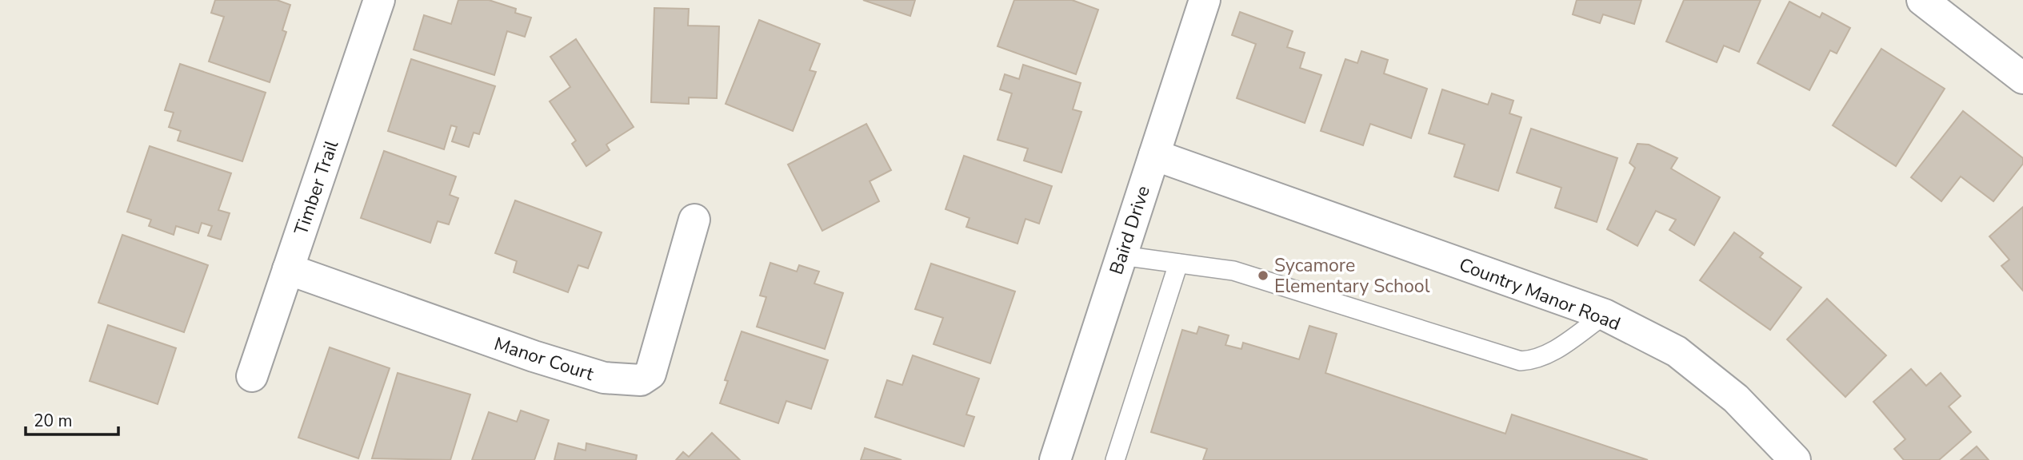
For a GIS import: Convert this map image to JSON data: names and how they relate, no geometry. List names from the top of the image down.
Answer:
{
  "streets": {
    "street": [
      "Timber Trail",
      "Baird Drive",
      "Country Manor Road",
      "Manor Court"
    ]
  },
  "crossings": [
    ["Timber Trail", "Manor Court"],
    ["Baird Drive", "Country Manor Road"]
  ],
  "places": ["Sycamore Elementary School"],
  "scale_bar": "20 m"
}
